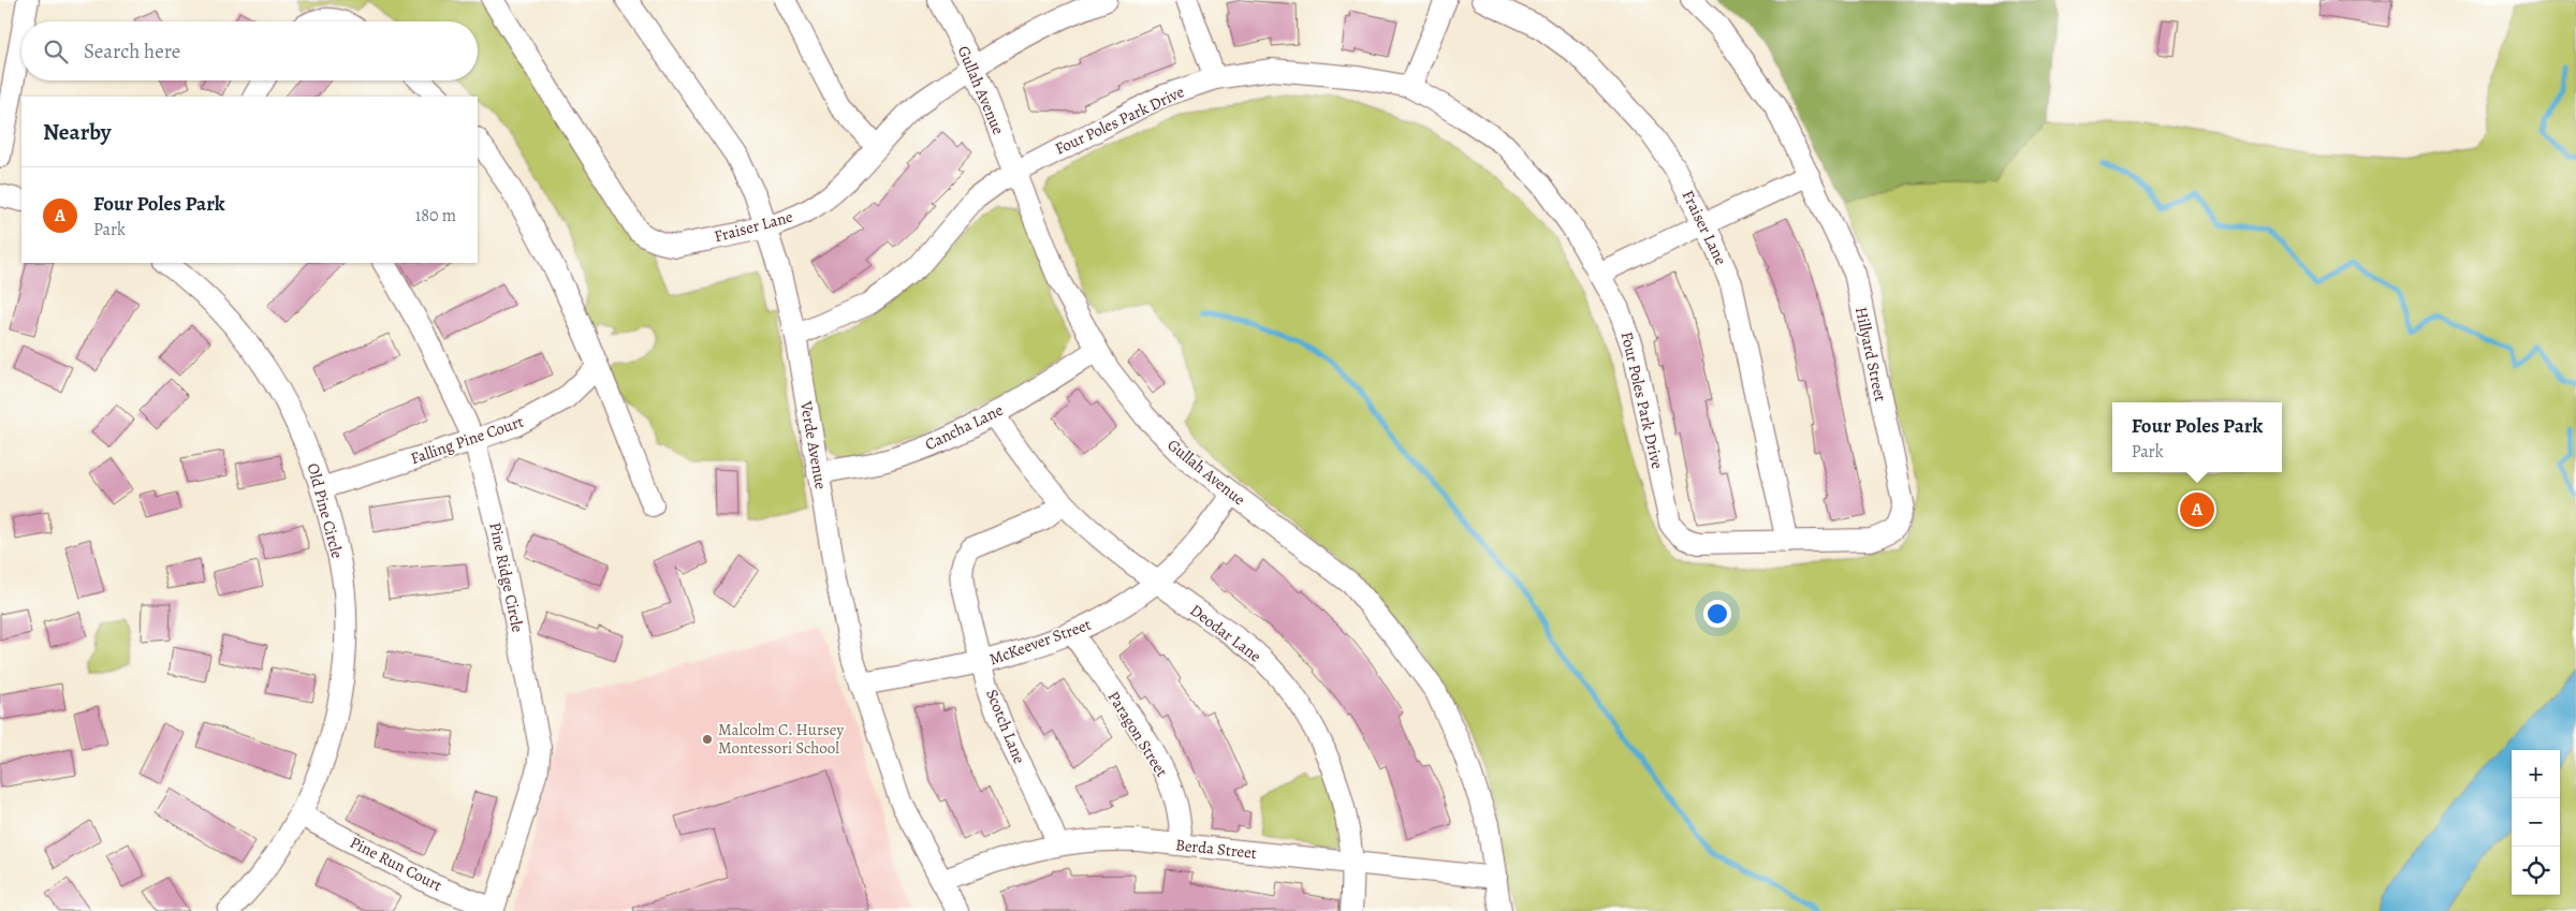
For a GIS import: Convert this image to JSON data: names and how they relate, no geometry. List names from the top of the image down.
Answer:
{
  "streets": {
    "street": [
      "Gullah Avenue",
      "Four Poles Park Drive",
      "Fraiser Lane",
      "Hillyard Street",
      "Cancha Lane",
      "Falling Pine Court",
      "Verde Avenue",
      "Old Pine Circle",
      "Pine Ridge Circle",
      "Deodar Lane",
      "McKeever Street",
      "Scotch Lane",
      "Paragon Street",
      "Berda Street",
      "Pine Run Court"
    ]
  },
  "crossings": [
    ["Gullah Avenue", "Four Poles Park Drive"],
    ["Gullah Avenue", "Fraiser Lane"],
    ["Gullah Avenue", "Cancha Lane"],
    ["Gullah Avenue", "McKeever Street"],
    ["Gullah Avenue", "Berda Street"],
    ["Four Poles Park Drive", "Hillyard Street"],
    ["Four Poles Park Drive", "Verde Avenue"],
    ["Fraiser Lane", "Hillyard Street"],
    ["Fraiser Lane", "Verde Avenue"],
    ["Cancha Lane", "Verde Avenue"],
    ["Cancha Lane", "Deodar Lane"],
    ["Falling Pine Court", "Old Pine Circle"],
    ["Falling Pine Court", "Pine Ridge Circle"],
    ["Verde Avenue", "McKeever Street"],
    ["Verde Avenue", "Berda Street"],
    ["Old Pine Circle", "Pine Run Court"],
    ["Pine Ridge Circle", "Pine Run Court"],
    ["Deodar Lane", "McKeever Street"],
    ["Deodar Lane", "Scotch Lane"],
    ["Deodar Lane", "Berda Street"],
    ["McKeever Street", "Scotch Lane"],
    ["McKeever Street", "Paragon Street"],
    ["Scotch Lane", "Berda Street"],
    ["Paragon Street", "Berda Street"]
  ],
  "places": ["Malcolm C. Hursey Montessori School"],
  "page": {
    "search": "Search here",
    "heading": "Nearby",
    "list": [
      {
        "mark": "A",
        "name": "Four Poles Park",
        "note": "Park",
        "value": "180 m"
      }
    ],
    "popup": ["Four Poles Park", "Park"],
    "pins": "A",
    "map_buttons": ["+", "−"]
  }
}
